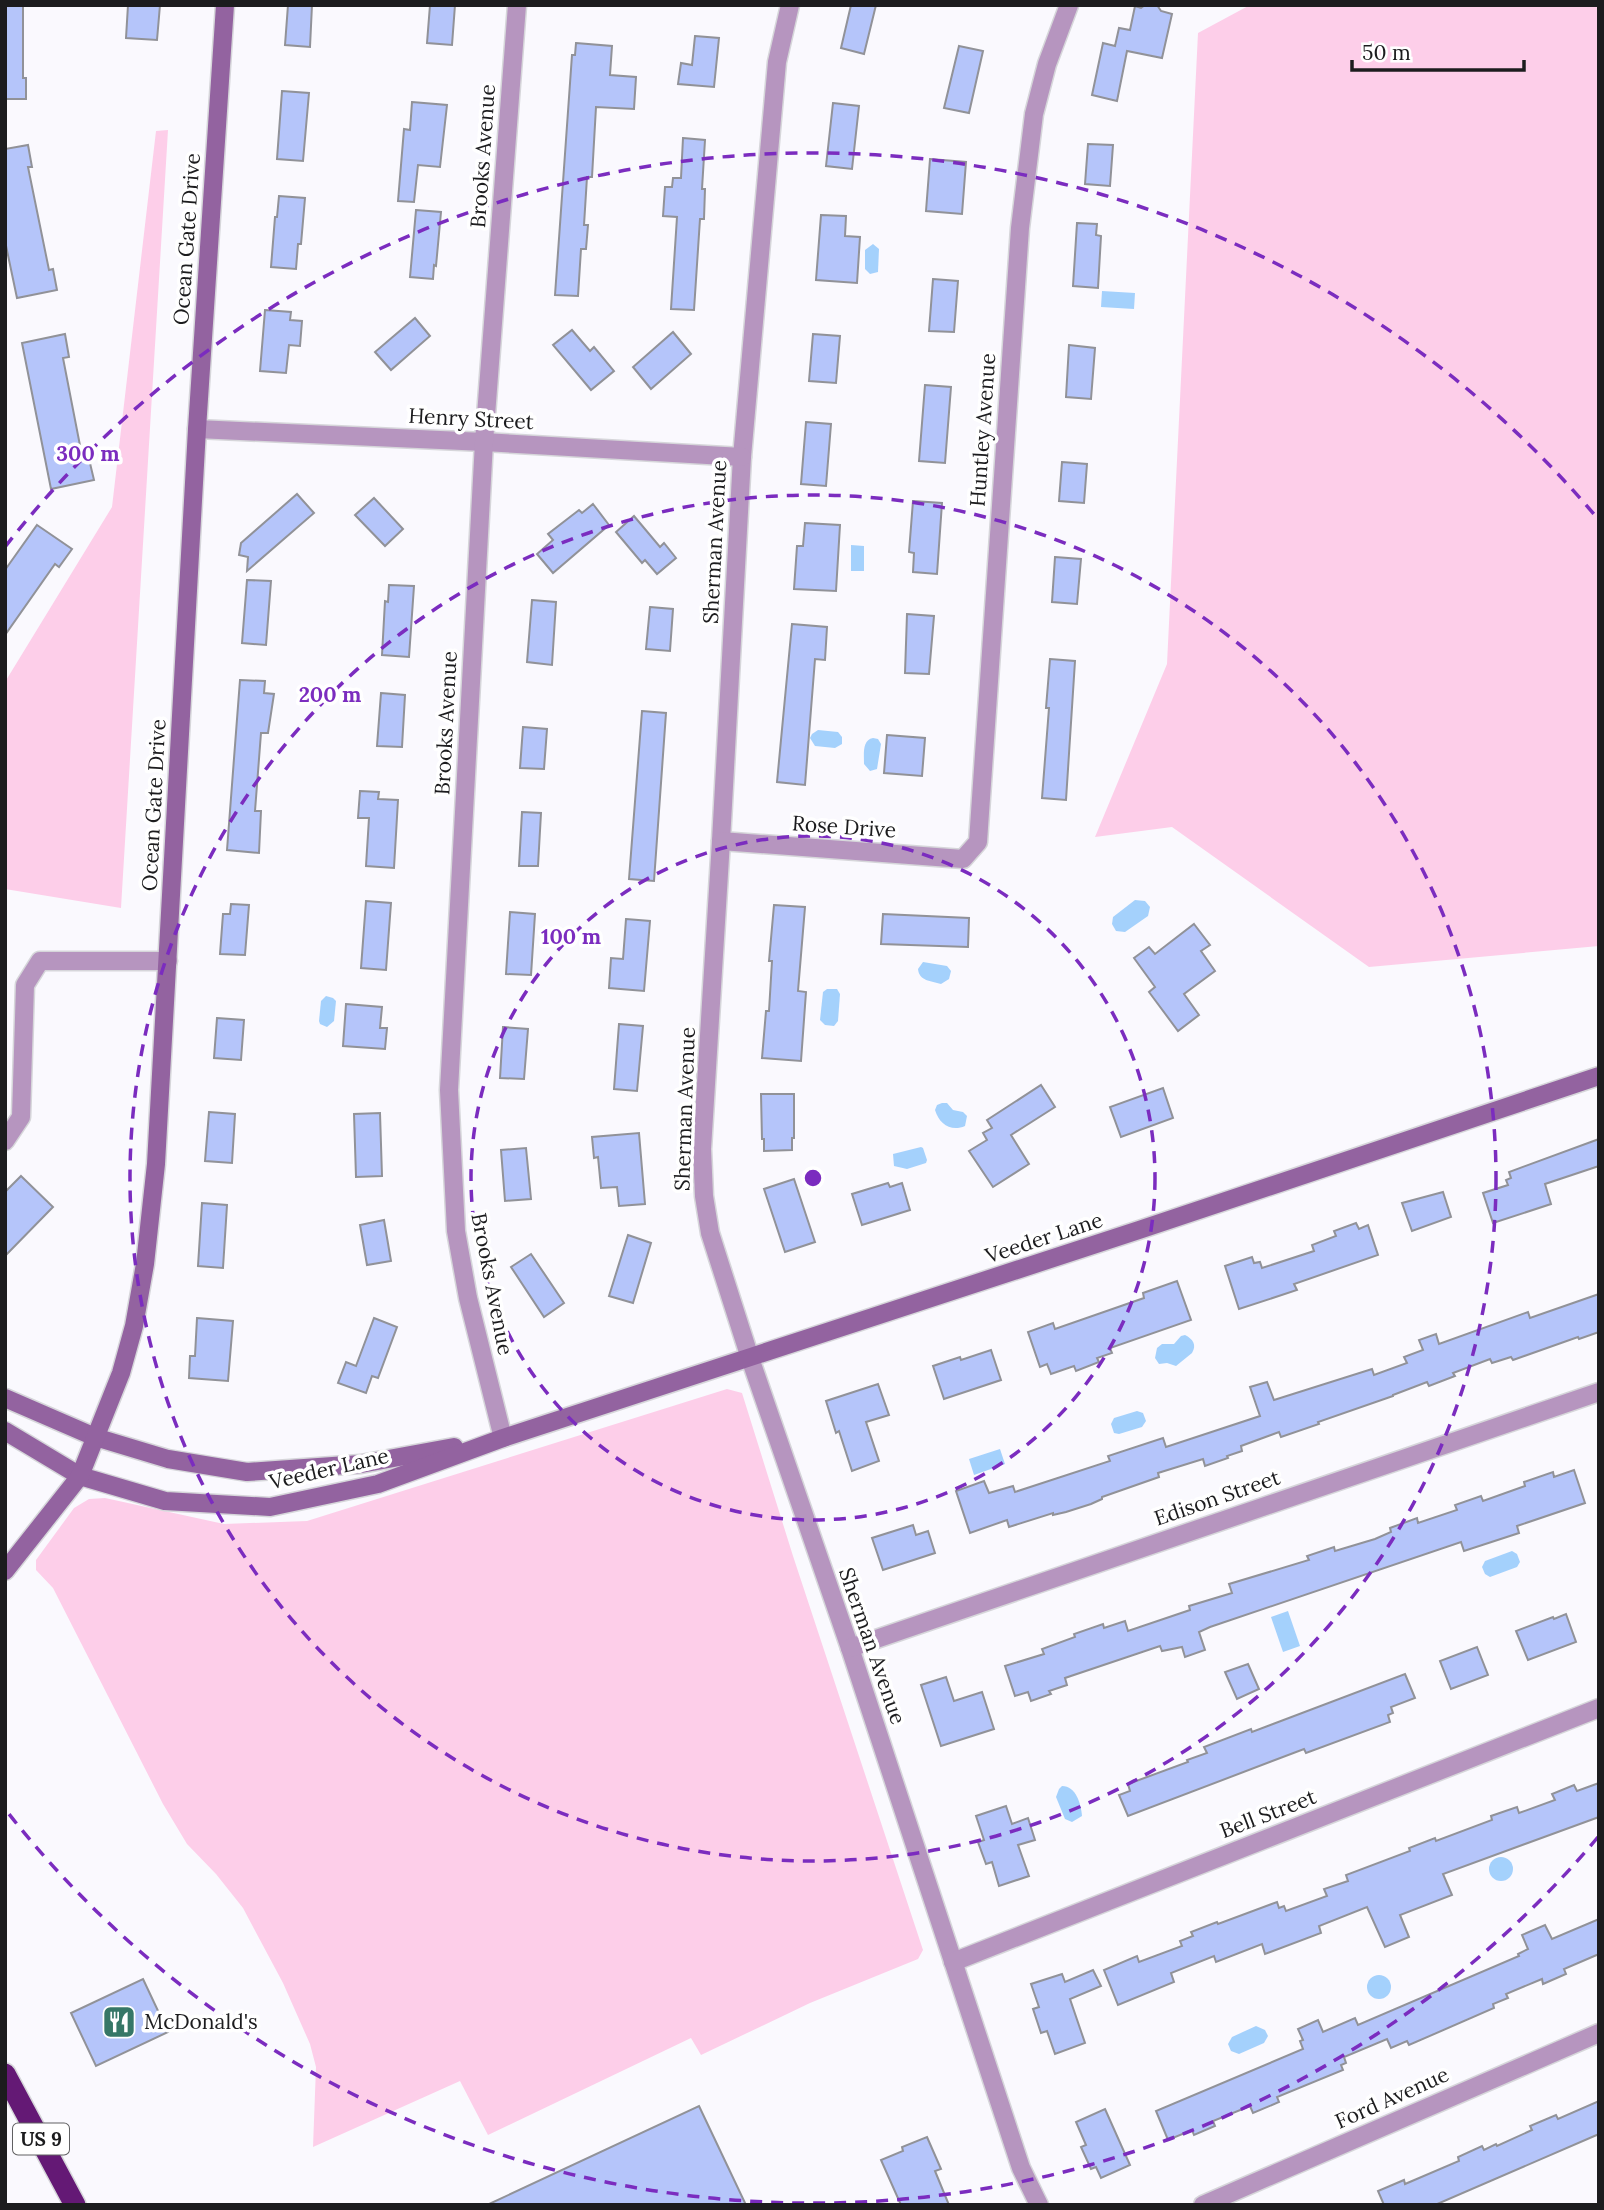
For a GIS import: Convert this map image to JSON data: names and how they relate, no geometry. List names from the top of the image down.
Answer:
{
  "streets": {
    "highway": ["US 9"],
    "street": [
      "Brooks Avenue",
      "Ocean Gate Drive",
      "Henry Street",
      "Huntley Avenue",
      "Sherman Avenue",
      "Rose Drive",
      "Veeder Lane",
      "Edison Street",
      "Bell Street",
      "Ford Avenue"
    ]
  },
  "crossings": [
    ["Brooks Avenue", "Henry Street"],
    ["Brooks Avenue", "Veeder Lane"],
    ["Ocean Gate Drive", "Henry Street"],
    ["Ocean Gate Drive", "Veeder Lane"],
    ["Henry Street", "Sherman Avenue"],
    ["Huntley Avenue", "Rose Drive"],
    ["Sherman Avenue", "Rose Drive"],
    ["Sherman Avenue", "Veeder Lane"],
    ["Sherman Avenue", "Edison Street"],
    ["Sherman Avenue", "Bell Street"]
  ],
  "places": {
    "restaurant": ["McDonald's"]
  },
  "scale_bar": "50 m",
  "rings": ["300 m", "200 m", "100 m"]
}
